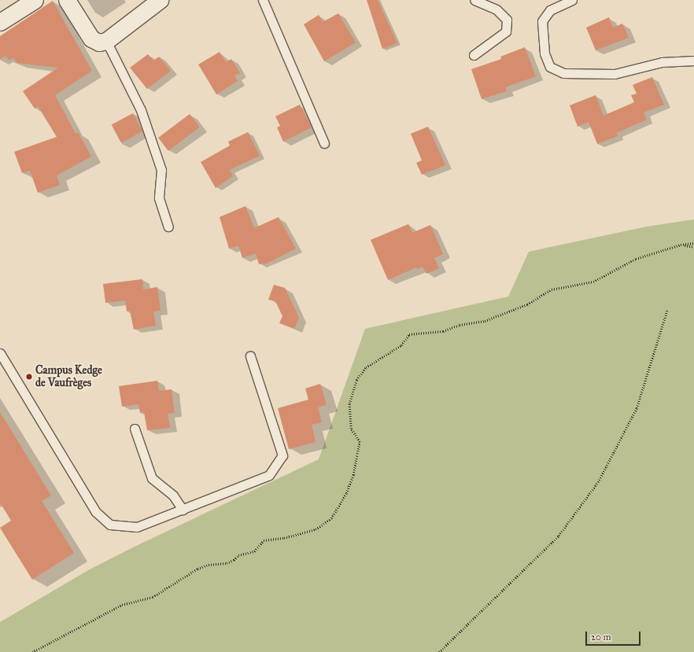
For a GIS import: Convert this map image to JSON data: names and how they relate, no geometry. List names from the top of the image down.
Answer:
{
  "places": ["Campus Kedge de Vaufrèges"],
  "scale_bar": "20 m"
}
